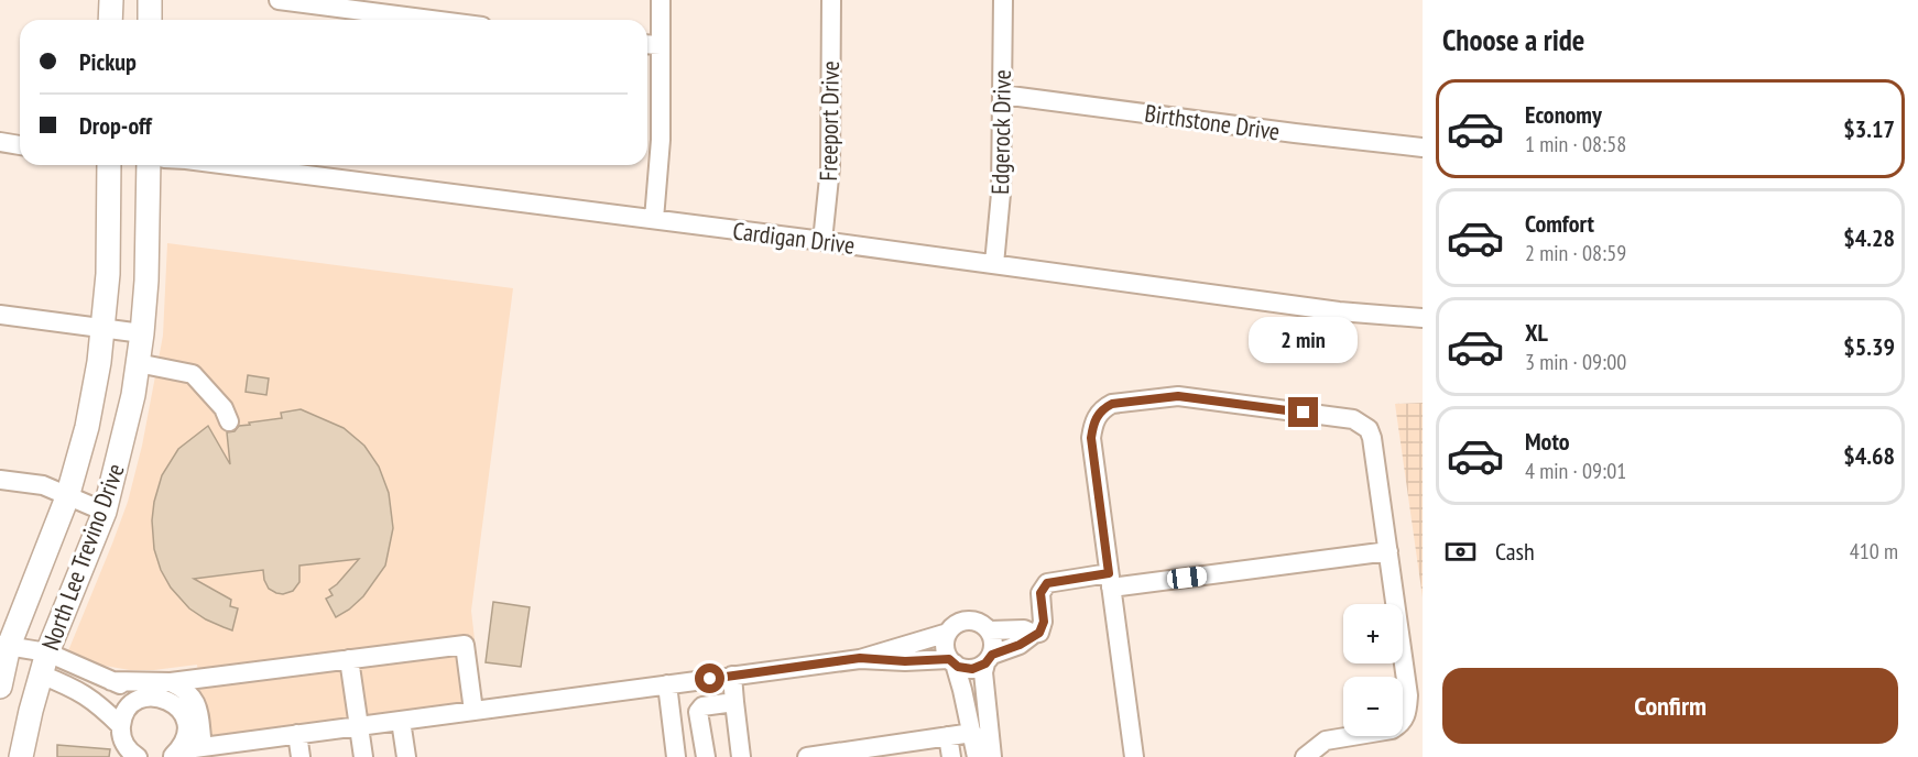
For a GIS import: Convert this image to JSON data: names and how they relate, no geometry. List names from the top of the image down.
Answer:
{
  "streets": {
    "main road": ["North Lee Trevino Drive"],
    "street": [
      "Freeport Drive",
      "Birthstone Drive",
      "Edgerock Drive",
      "Cardigan Drive"
    ]
  },
  "crossings": [
    ["Freeport Drive", "Cardigan Drive"],
    ["Birthstone Drive", "Edgerock Drive"],
    ["Edgerock Drive", "Cardigan Drive"]
  ],
  "page": {
    "heading": "Choose a ride",
    "banner": ["Pickup", "Drop-off"],
    "list": [
      {
        "name": "Economy",
        "note": "1 min · 08:58",
        "value": "$3.17"
      },
      {
        "name": "Comfort",
        "note": "2 min · 08:59",
        "value": "$4.28"
      },
      {
        "name": "XL",
        "note": "3 min · 09:00",
        "value": "$5.39"
      },
      {
        "name": "Moto",
        "note": "4 min · 09:01",
        "value": "$4.68"
      }
    ],
    "bubble": "2 min",
    "pay": ["Cash", "410 m"],
    "map_buttons": ["+", "−"],
    "buttons": "Confirm"
  }
}
